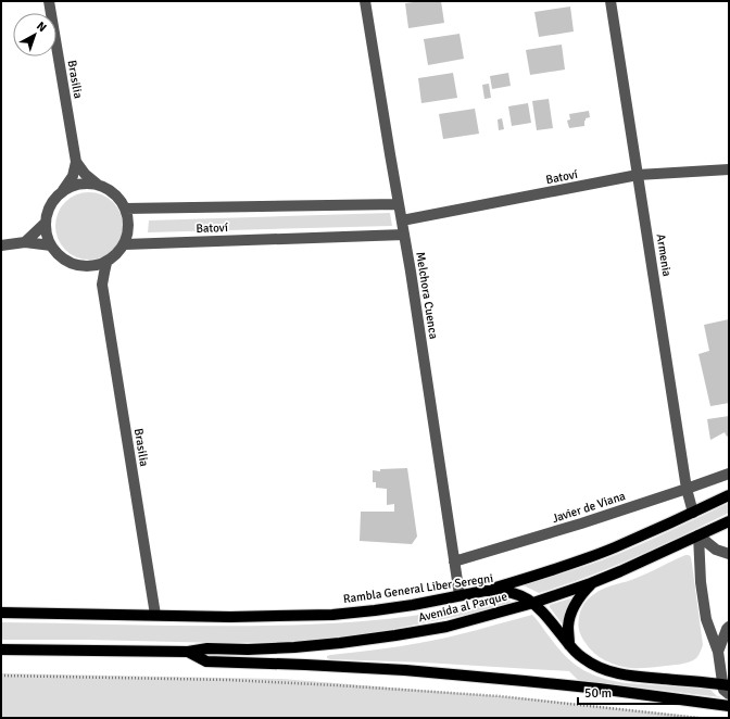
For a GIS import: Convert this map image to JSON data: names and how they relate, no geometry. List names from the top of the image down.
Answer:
{
  "streets": {
    "main road": ["Rambla General Liber Seregni", "Avenida al Parque"],
    "street": [
      "Brasilia",
      "Batoví",
      "Armenia",
      "Melchora Cuenca",
      "Javier de Viana"
    ]
  },
  "crossings": [
    ["Brasilia", "Batoví"],
    ["Brasilia", "Rambla General Liber Seregni"],
    ["Batoví", "Armenia"],
    ["Batoví", "Melchora Cuenca"],
    ["Armenia", "Javier de Viana"],
    ["Armenia", "Avenida al Parque"],
    ["Melchora Cuenca", "Javier de Viana"],
    ["Melchora Cuenca", "Rambla General Liber Seregni"],
    ["Rambla General Liber Seregni", "Avenida al Parque"]
  ],
  "scale_bar": "50 m",
  "north": "top right"
}
